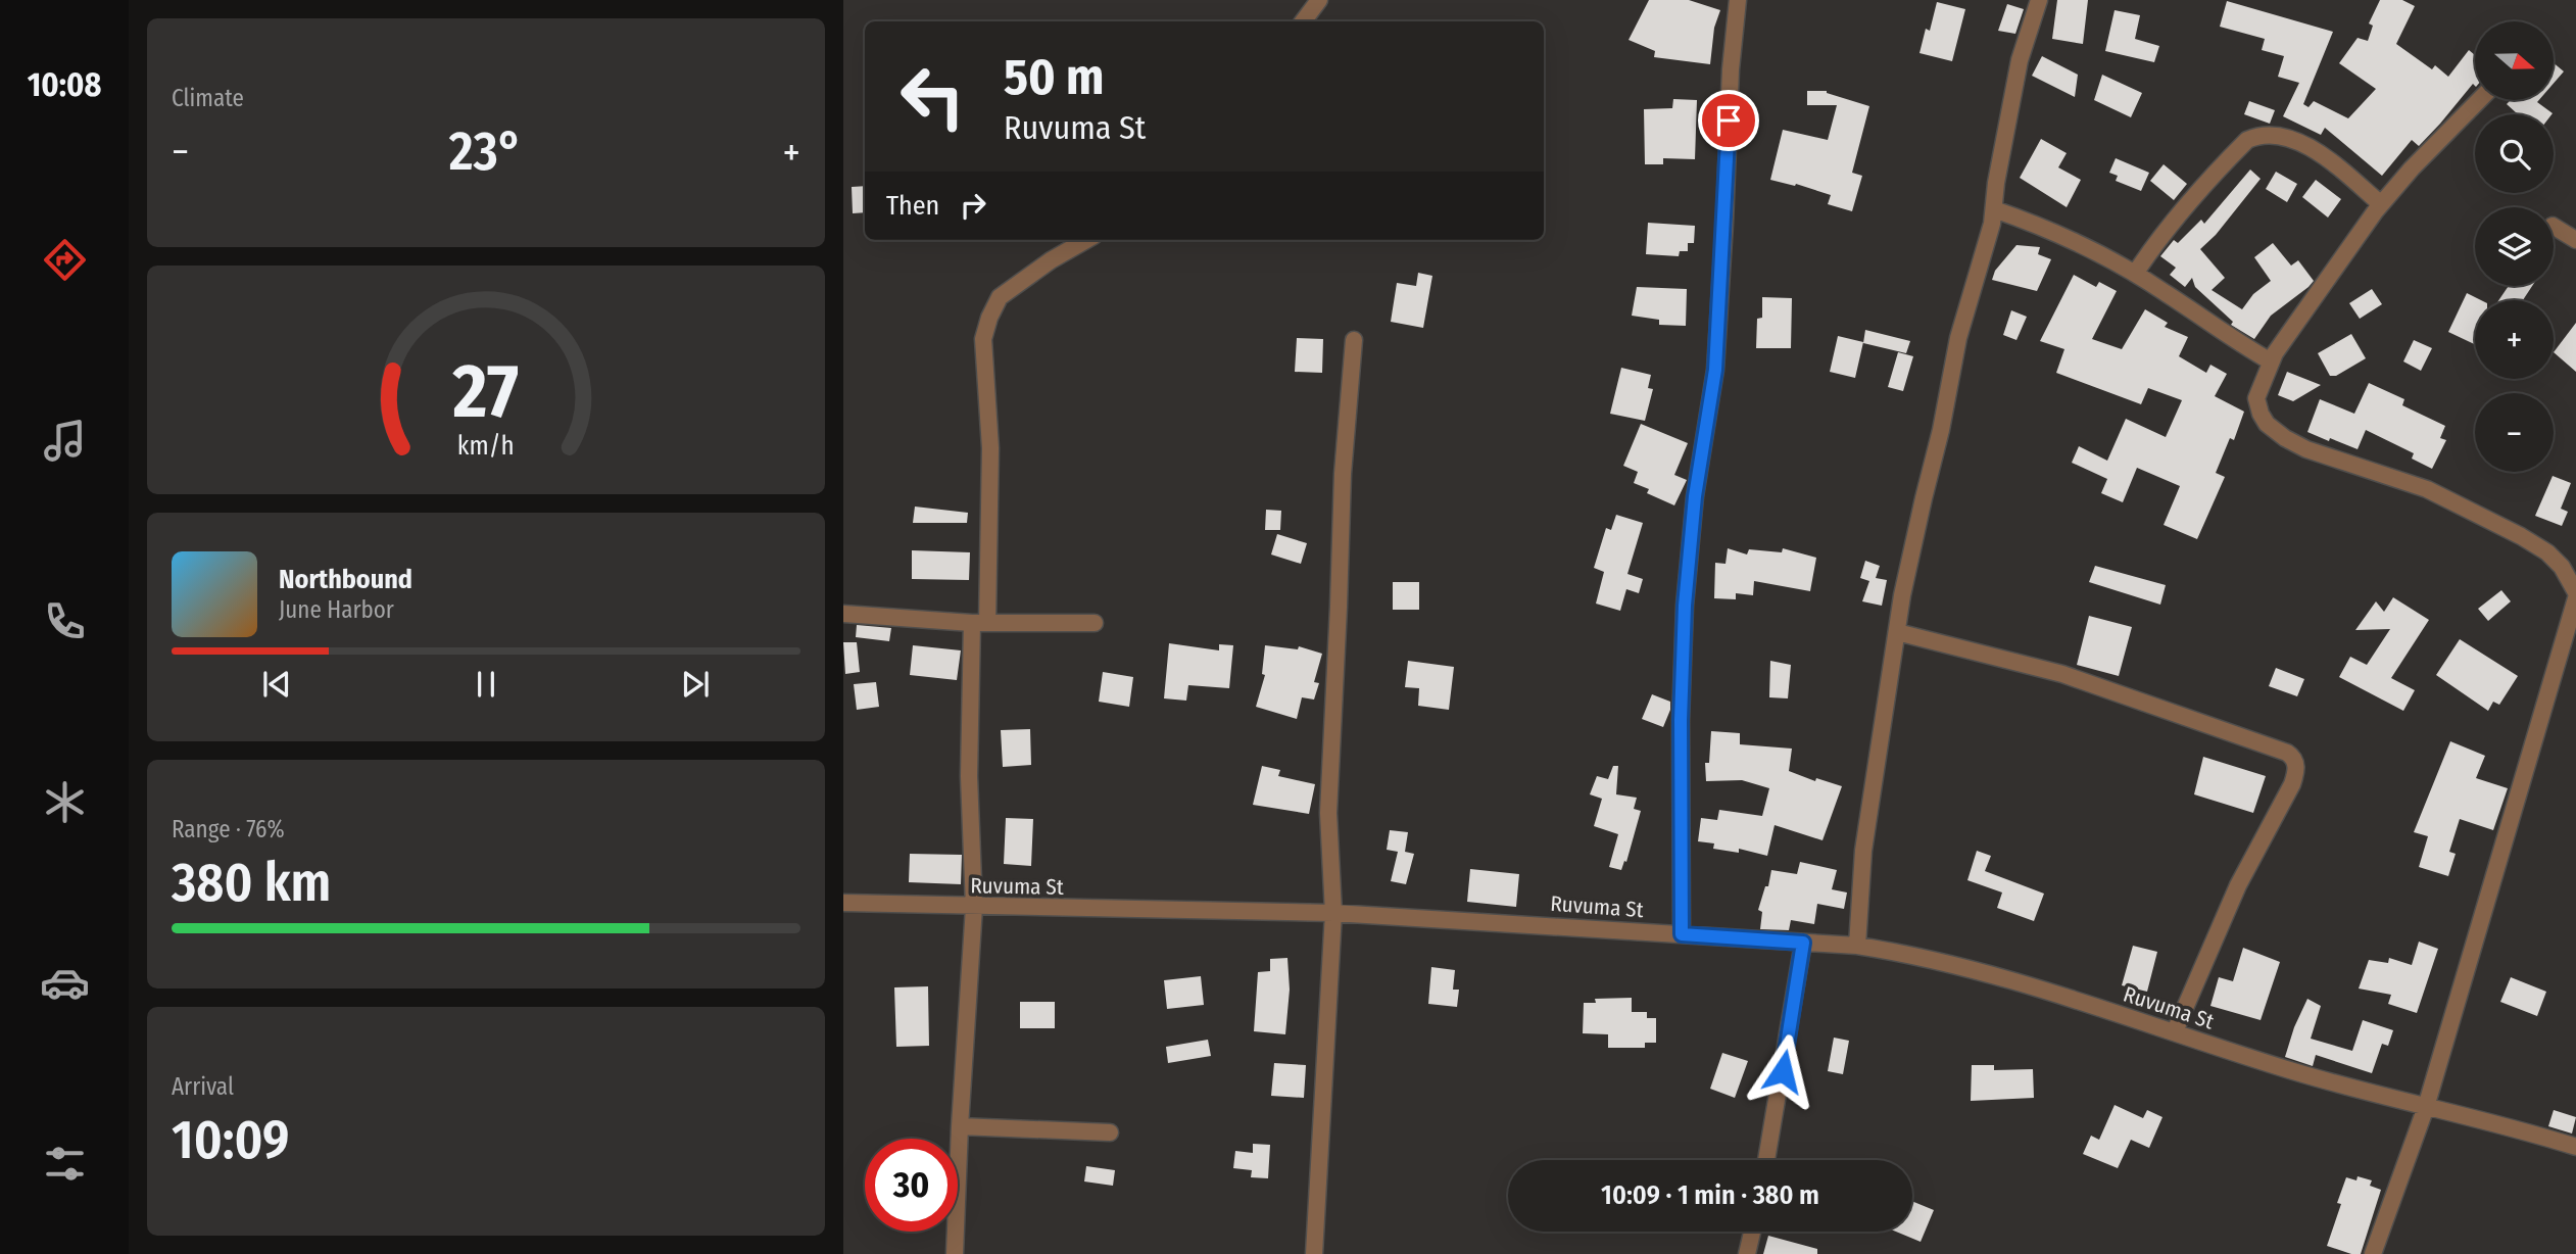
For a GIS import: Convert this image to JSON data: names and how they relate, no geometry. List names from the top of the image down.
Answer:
{
  "streets": {
    "street": ["Ruvuma St"]
  },
  "north": "right",
  "page": {
    "tabs": "10:08",
    "tile": [
      "Climate",
      ["Range · 76%", "380 km"],
      ["Arrival", "10:09"]
    ],
    "map_buttons": ["+", "−"],
    "turn": ["50 m", "Ruvuma St"],
    "heat": ["−", "23°", "+"],
    "then": "Then",
    "song": ["Northbound", "June Harbor"],
    "limit": "30",
    "trip": "10:09 · 1 min · 380 m",
    "gauge": ["27", "km/h"]
  }
}
